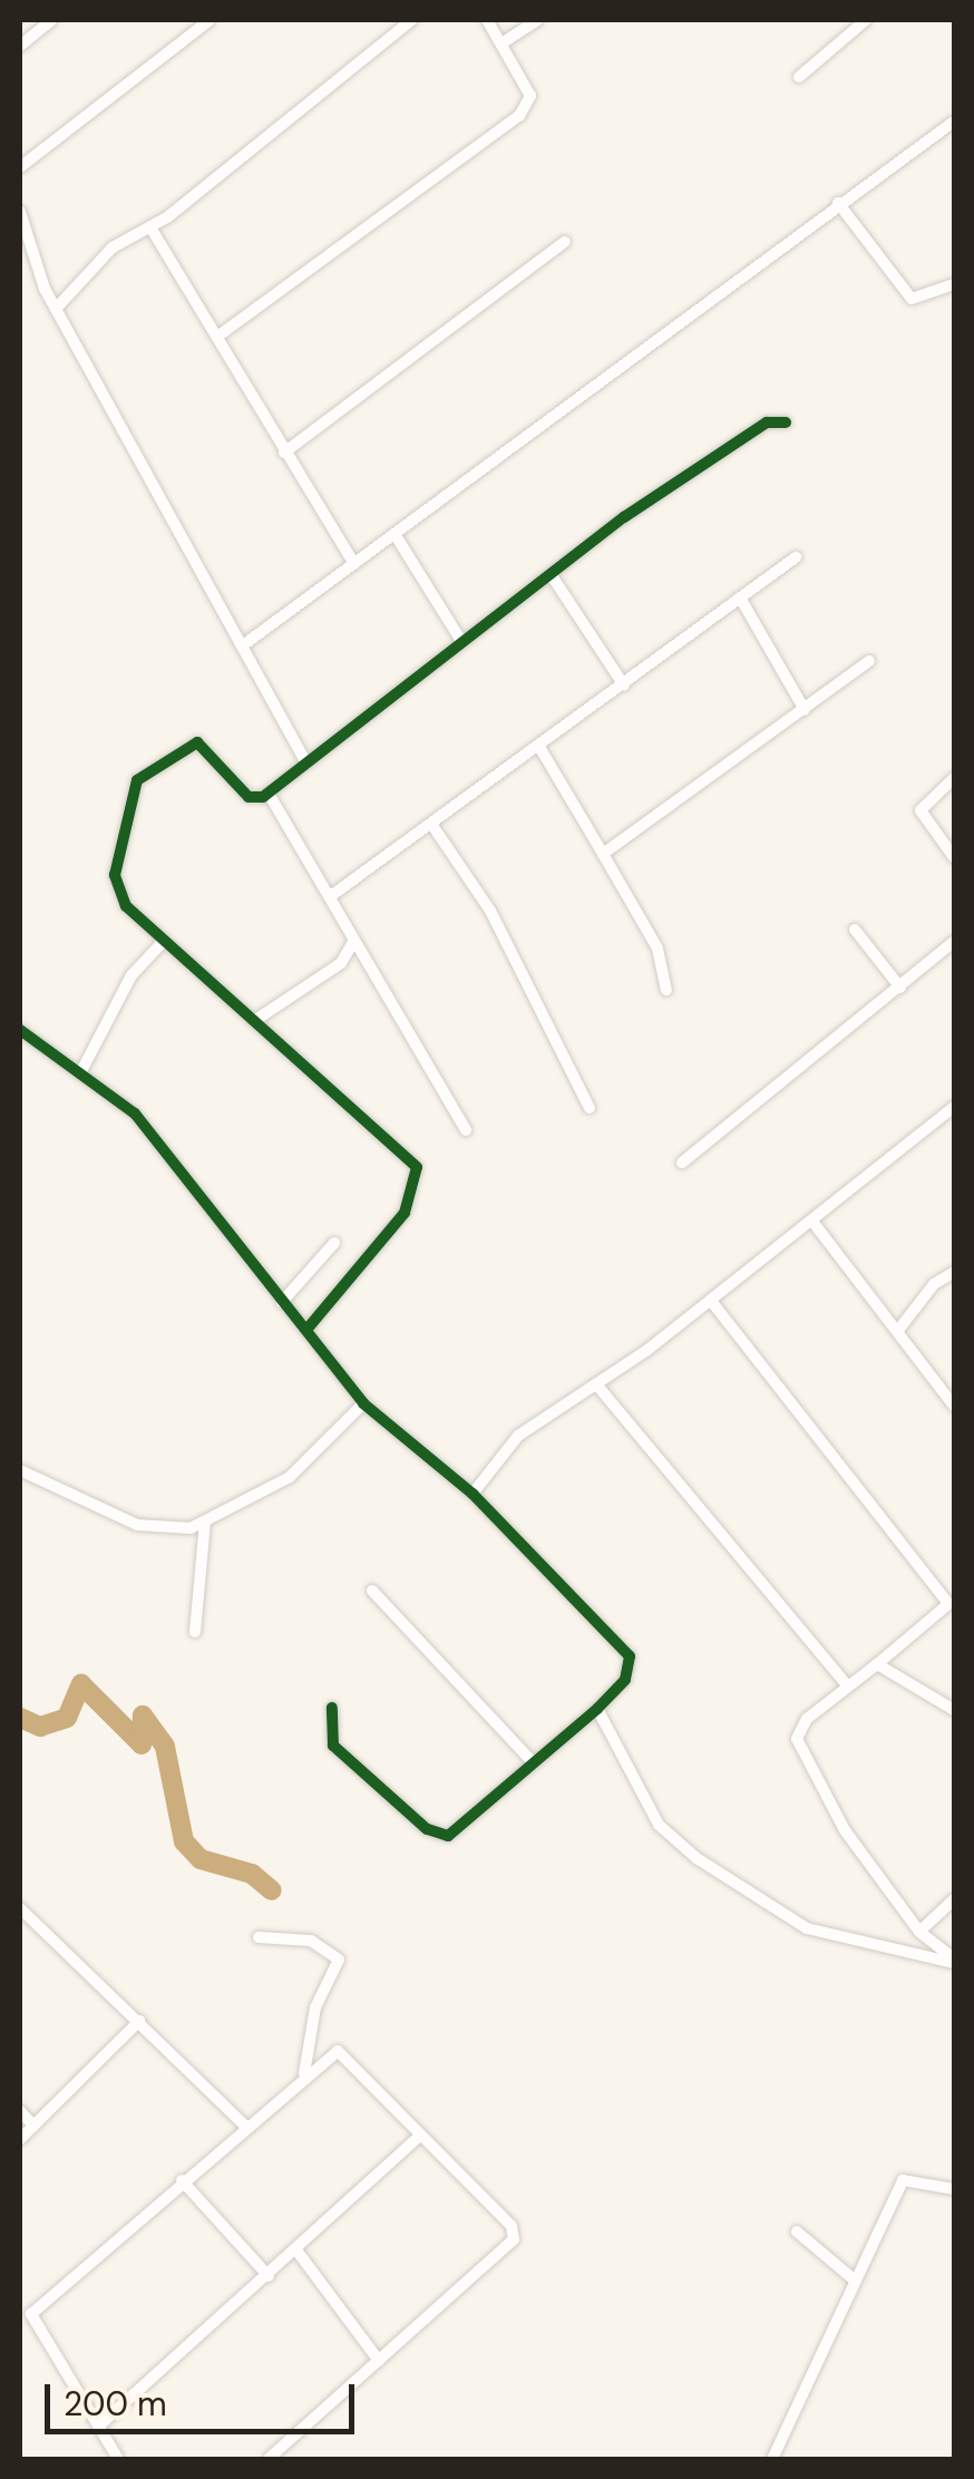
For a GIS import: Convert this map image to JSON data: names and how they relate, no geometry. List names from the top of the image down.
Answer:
{
  "scale_bar": "200 m"
}
